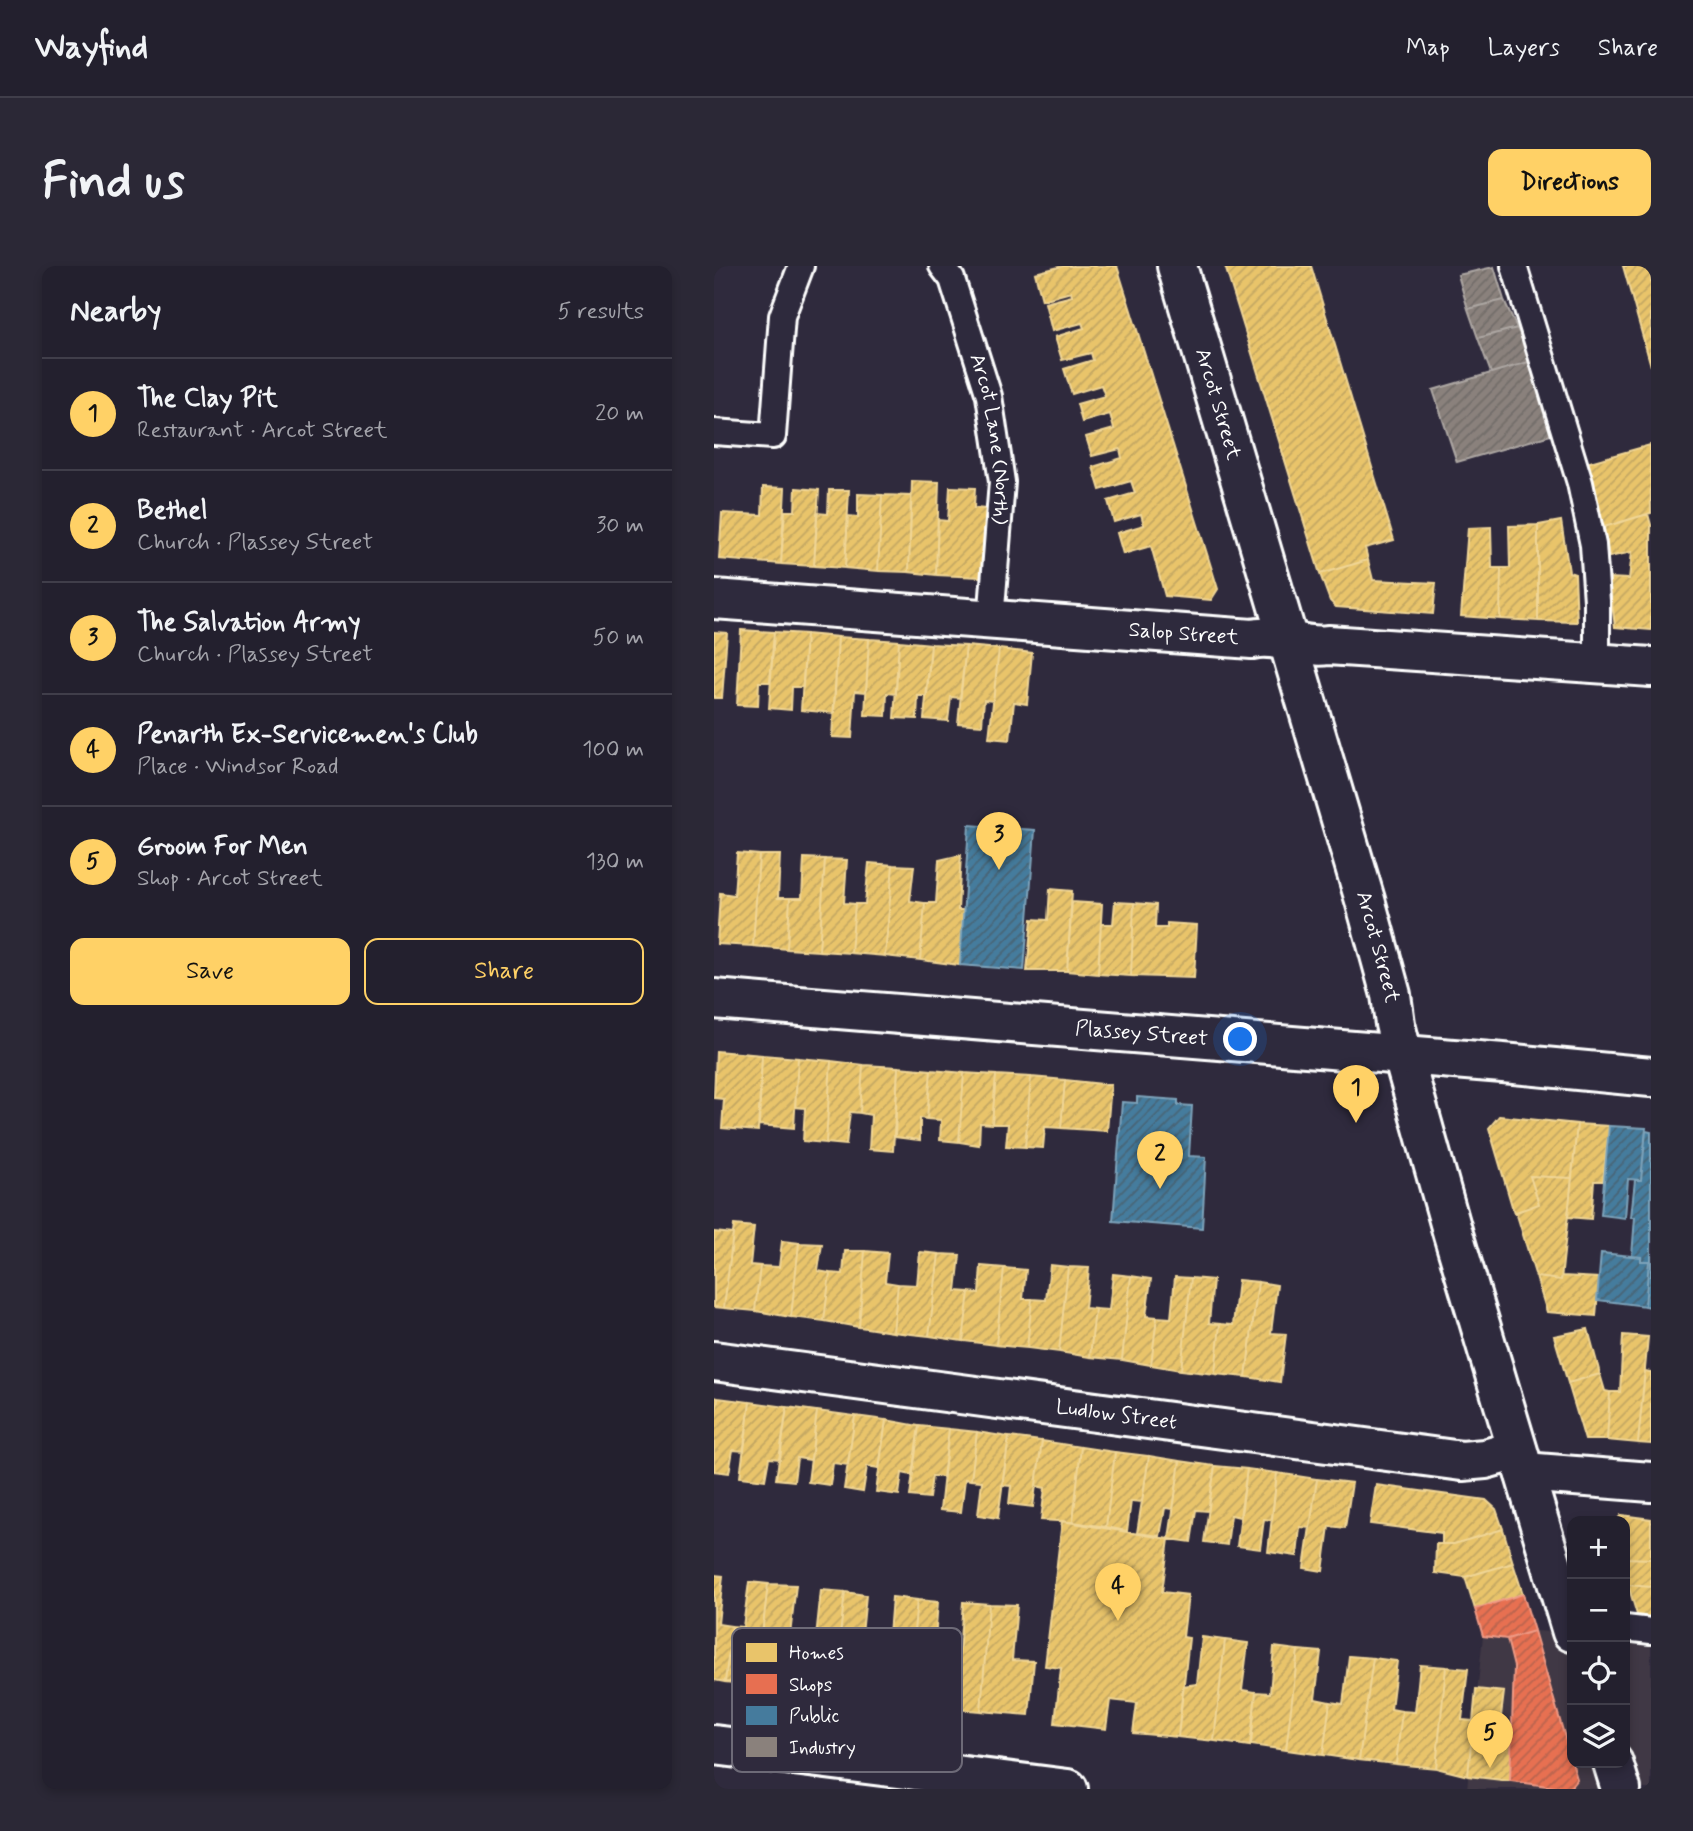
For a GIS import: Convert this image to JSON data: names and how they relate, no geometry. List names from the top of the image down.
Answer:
{
  "streets": {
    "street": [
      "Arcot Street",
      "Salop Street",
      "Plassey Street",
      "Ludlow Street"
    ],
    "lane": ["Arcot Lane (North)"]
  },
  "crossings": [
    ["Arcot Street", "Salop Street"],
    ["Arcot Street", "Plassey Street"],
    ["Arcot Street", "Ludlow Street"],
    ["Arcot Lane (North)", "Salop Street"]
  ],
  "legend": [
    "Homes",
    "Shops",
    "Public",
    "Industry"
  ],
  "page": {
    "header": "Wayfind",
    "nav": ["Map", "Layers", "Share"],
    "buttons": [
      "Directions",
      ["Save", "Share"]
    ],
    "title": "Find us",
    "heading": ["Nearby", "5 results"],
    "list": [
      {
        "mark": "1",
        "name": "The Clay Pit",
        "note": "Restaurant · Arcot Street",
        "value": "20 m"
      },
      {
        "mark": "2",
        "name": "Bethel",
        "note": "Church · Plassey Street",
        "value": "30 m"
      },
      {
        "mark": "3",
        "name": "The Salvation Army",
        "note": "Church · Plassey Street",
        "value": "50 m"
      },
      {
        "mark": "4",
        "name": "Penarth Ex-Servicemen's Club",
        "note": "Place · Windsor Road",
        "value": "100 m"
      },
      {
        "mark": "5",
        "name": "Groom For Men",
        "note": "Shop · Arcot Street",
        "value": "130 m"
      }
    ],
    "pins": [
      "3",
      "1",
      "2",
      "4",
      "5"
    ],
    "map_buttons": ["+", "−"]
  }
}
